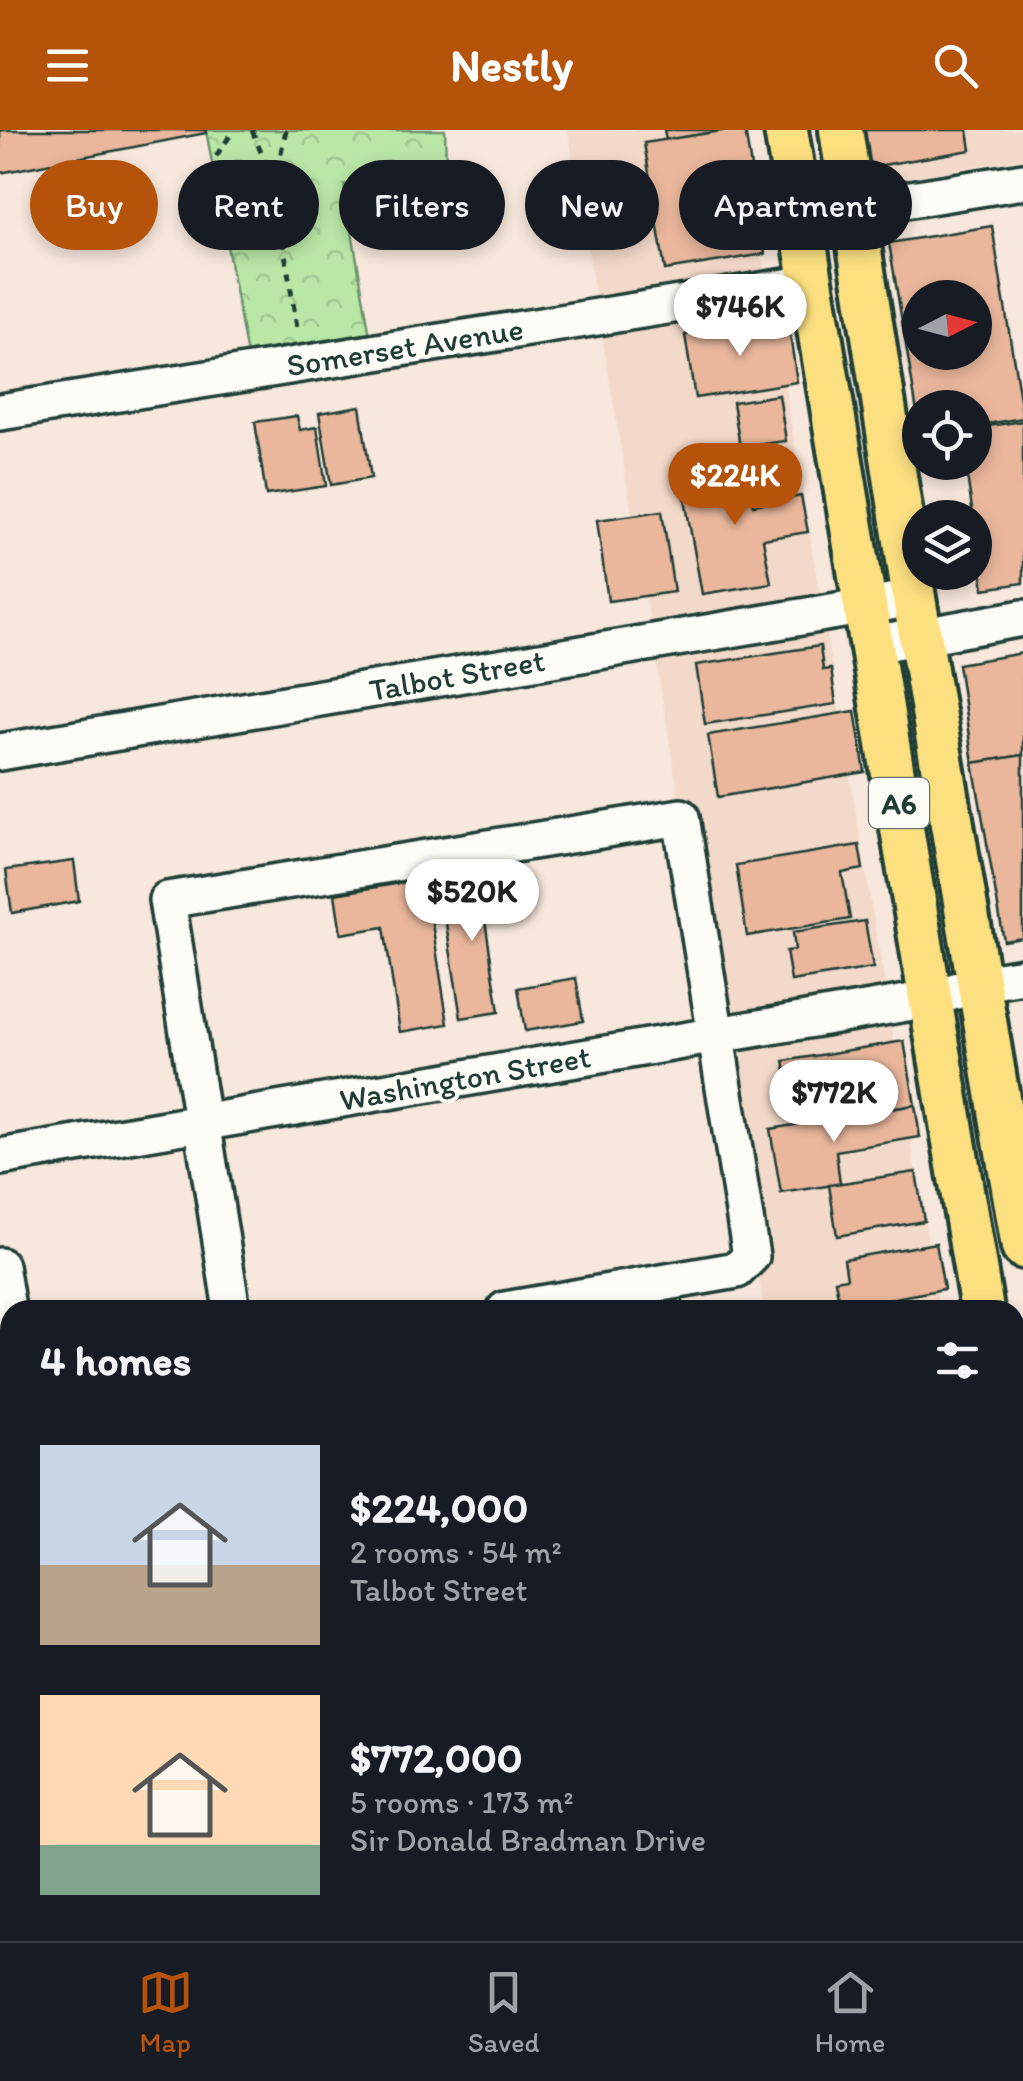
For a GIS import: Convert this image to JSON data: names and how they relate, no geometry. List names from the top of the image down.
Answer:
{
  "streets": {
    "main road": ["A6"],
    "street": ["Somerset Avenue", "Talbot Street", "Washington Street"]
  },
  "crossings": [
    ["Somerset Avenue", "A6"],
    ["Talbot Street", "A6"],
    ["A6", "Washington Street"]
  ],
  "north": "right",
  "page": {
    "header": "Nestly",
    "chip": [
      "Buy",
      "Rent",
      "Filters",
      "New",
      "Apartment"
    ],
    "price": [
      "$746K",
      "$224K",
      "$520K",
      "$772K"
    ],
    "heading": "4 homes",
    "list": [
      {
        "name": "$224,000",
        "note": "2 rooms · 54 m² · Talbot Street"
      },
      {
        "name": "$772,000",
        "note": "5 rooms · 173 m² · Sir Donald Bradman Drive"
      }
    ],
    "tabs": ["Map", "Saved", "Home"]
  }
}
